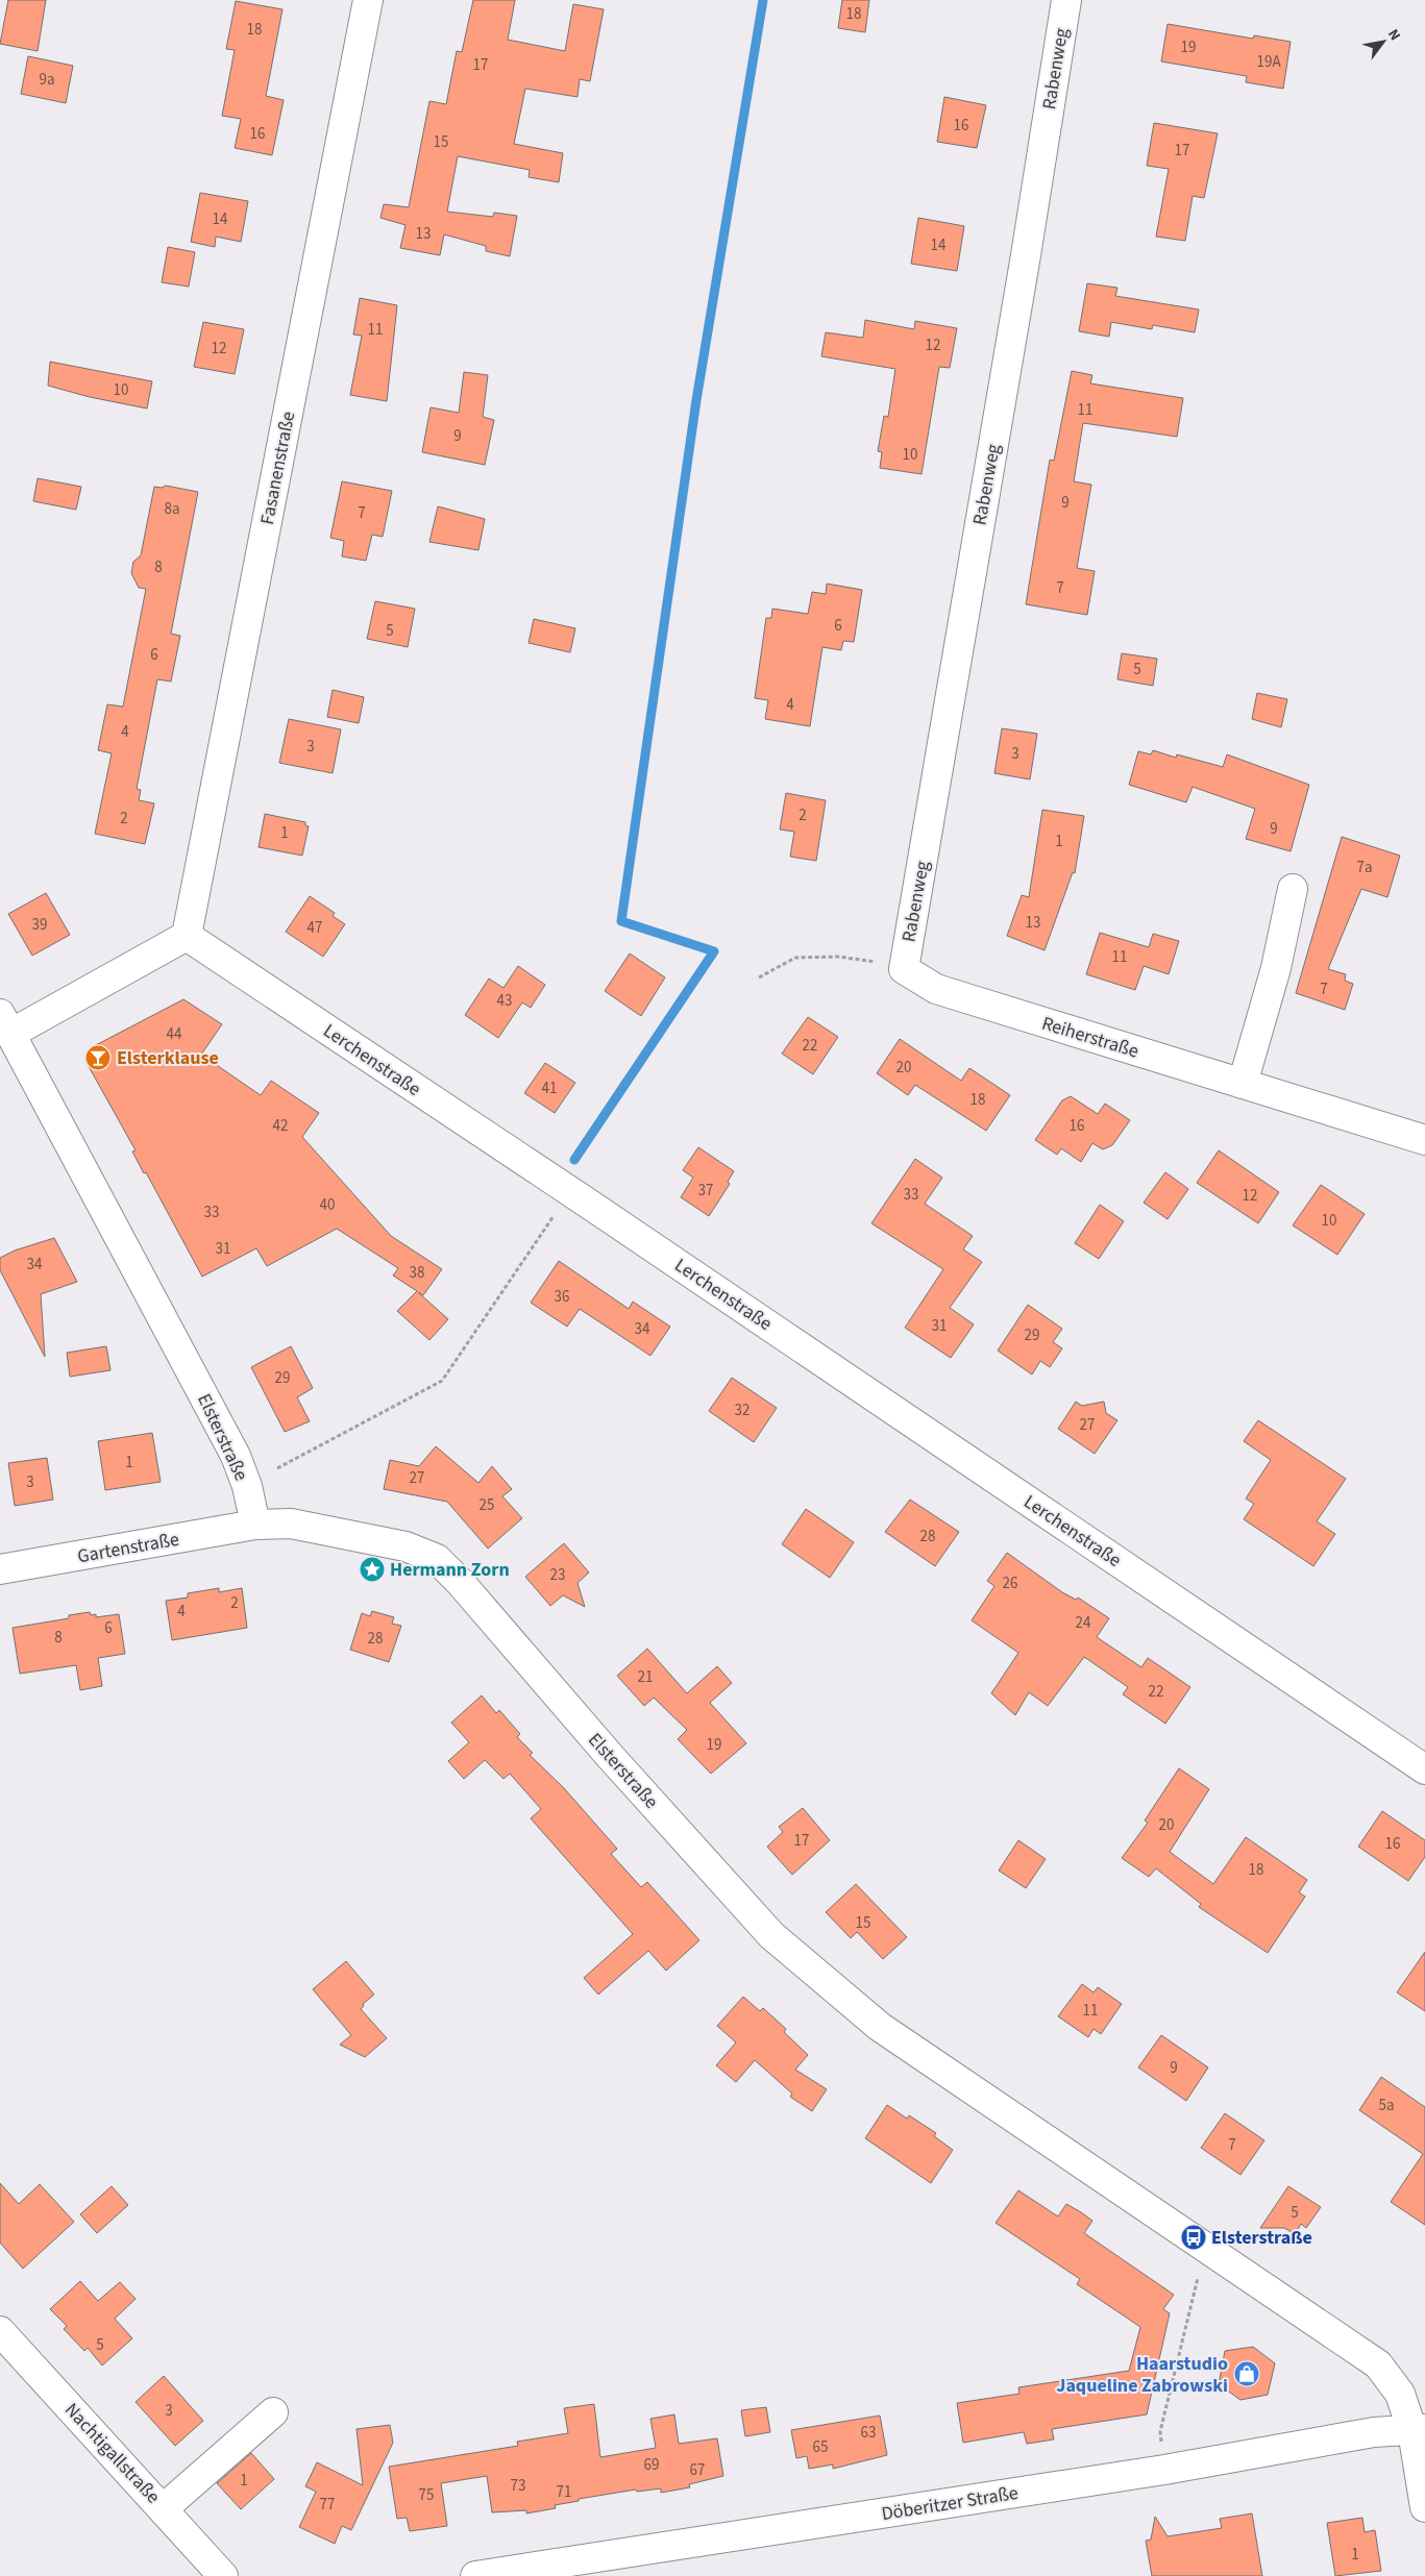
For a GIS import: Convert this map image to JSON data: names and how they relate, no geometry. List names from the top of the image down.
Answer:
{
  "streets": {
    "street": [
      "Rabenweg",
      "Fasanenstraße",
      "Reiherstraße",
      "Lerchenstraße",
      "Elsterstraße",
      "Gartenstraße",
      "Nachtigallstraße",
      "Döberitzer Straße"
    ]
  },
  "crossings": [
    ["Rabenweg", "Reiherstraße"],
    ["Fasanenstraße", "Lerchenstraße"],
    ["Elsterstraße", "Gartenstraße"],
    ["Elsterstraße", "Döberitzer Straße"]
  ],
  "places": {
    "bar": ["Elsterklause"],
    "place": ["Hermann Zorn"],
    "bus stop": ["Elsterstraße"],
    "shop": ["Haarstudio Jaqueline Zabrowski"]
  },
  "house_numbers": [
    "18",
    "18",
    "19",
    "19A",
    "17",
    "9a",
    "16",
    "16",
    "15",
    "17",
    "14",
    "13",
    "14",
    "11",
    "12",
    "12",
    "10",
    "11",
    "9",
    "10",
    "9",
    "8a",
    "7",
    "8",
    "7",
    "6",
    "5",
    "6",
    "5",
    "4",
    "4",
    "3",
    "3",
    "2",
    "2",
    "9",
    "1",
    "1",
    "7a",
    "13",
    "39",
    "47",
    "11",
    "7",
    "43",
    "44",
    "22",
    "20",
    "41",
    "18",
    "42",
    "16",
    "37",
    "33",
    "12",
    "40",
    "33",
    "10",
    "31",
    "34",
    "38",
    "36",
    "31",
    "34",
    "29",
    "29",
    "32",
    "27",
    "1",
    "27",
    "3",
    "25",
    "28",
    "23",
    "26",
    "2",
    "4",
    "24",
    "6",
    "8",
    "28",
    "21",
    "22",
    "19",
    "20",
    "17",
    "16",
    "18",
    "15",
    "11",
    "9",
    "5a",
    "7",
    "5",
    "5",
    "3",
    "63",
    "65",
    "69",
    "67",
    "1",
    "73",
    "71",
    "75",
    "77",
    "1"
  ],
  "north": "top right"
}
